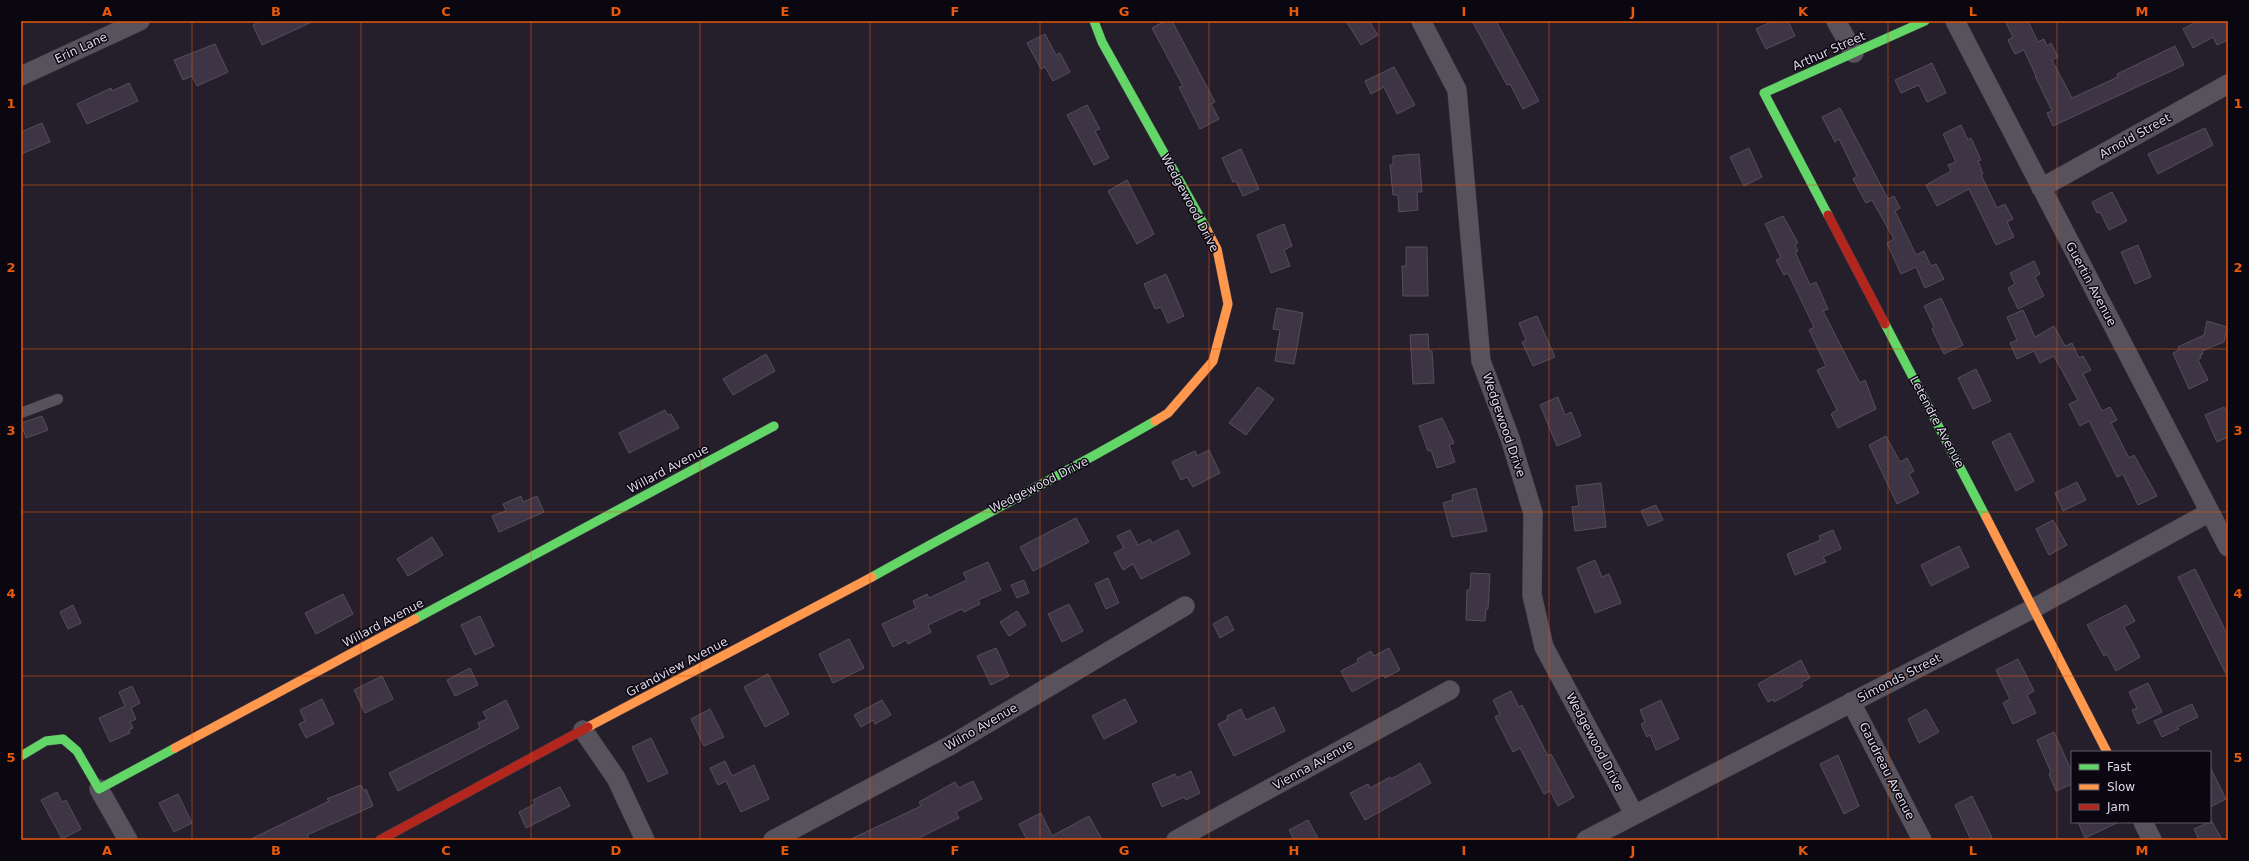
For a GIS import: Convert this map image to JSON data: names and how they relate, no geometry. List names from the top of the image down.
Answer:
{
  "streets": {
    "street": [
      "Erin Lane",
      "Arthur Street",
      "Arnold Street",
      "Wedgewood Drive",
      "Guertin Avenue",
      "Letendre Avenue",
      "Willard Avenue",
      "Grandview Avenue",
      "Simonds Street",
      "Wilno Avenue",
      "Vienna Avenue",
      "Gaudreau Avenue"
    ]
  },
  "crossings": [
    ["Arthur Street", "Letendre Avenue"],
    ["Arnold Street", "Guertin Avenue"],
    ["Wedgewood Drive", "Grandview Avenue"],
    ["Wedgewood Drive", "Simonds Street"],
    ["Guertin Avenue", "Simonds Street"],
    ["Letendre Avenue", "Simonds Street"],
    ["Simonds Street", "Gaudreau Avenue"]
  ],
  "legend": ["Fast", "Slow", "Jam"],
  "grid": {
    "columns": [
      "A",
      "B",
      "C",
      "D",
      "E",
      "F",
      "G",
      "H",
      "I",
      "J",
      "K",
      "L",
      "M"
    ],
    "rows": [
      "1",
      "2",
      "3",
      "4",
      "5"
    ]
  }
}
